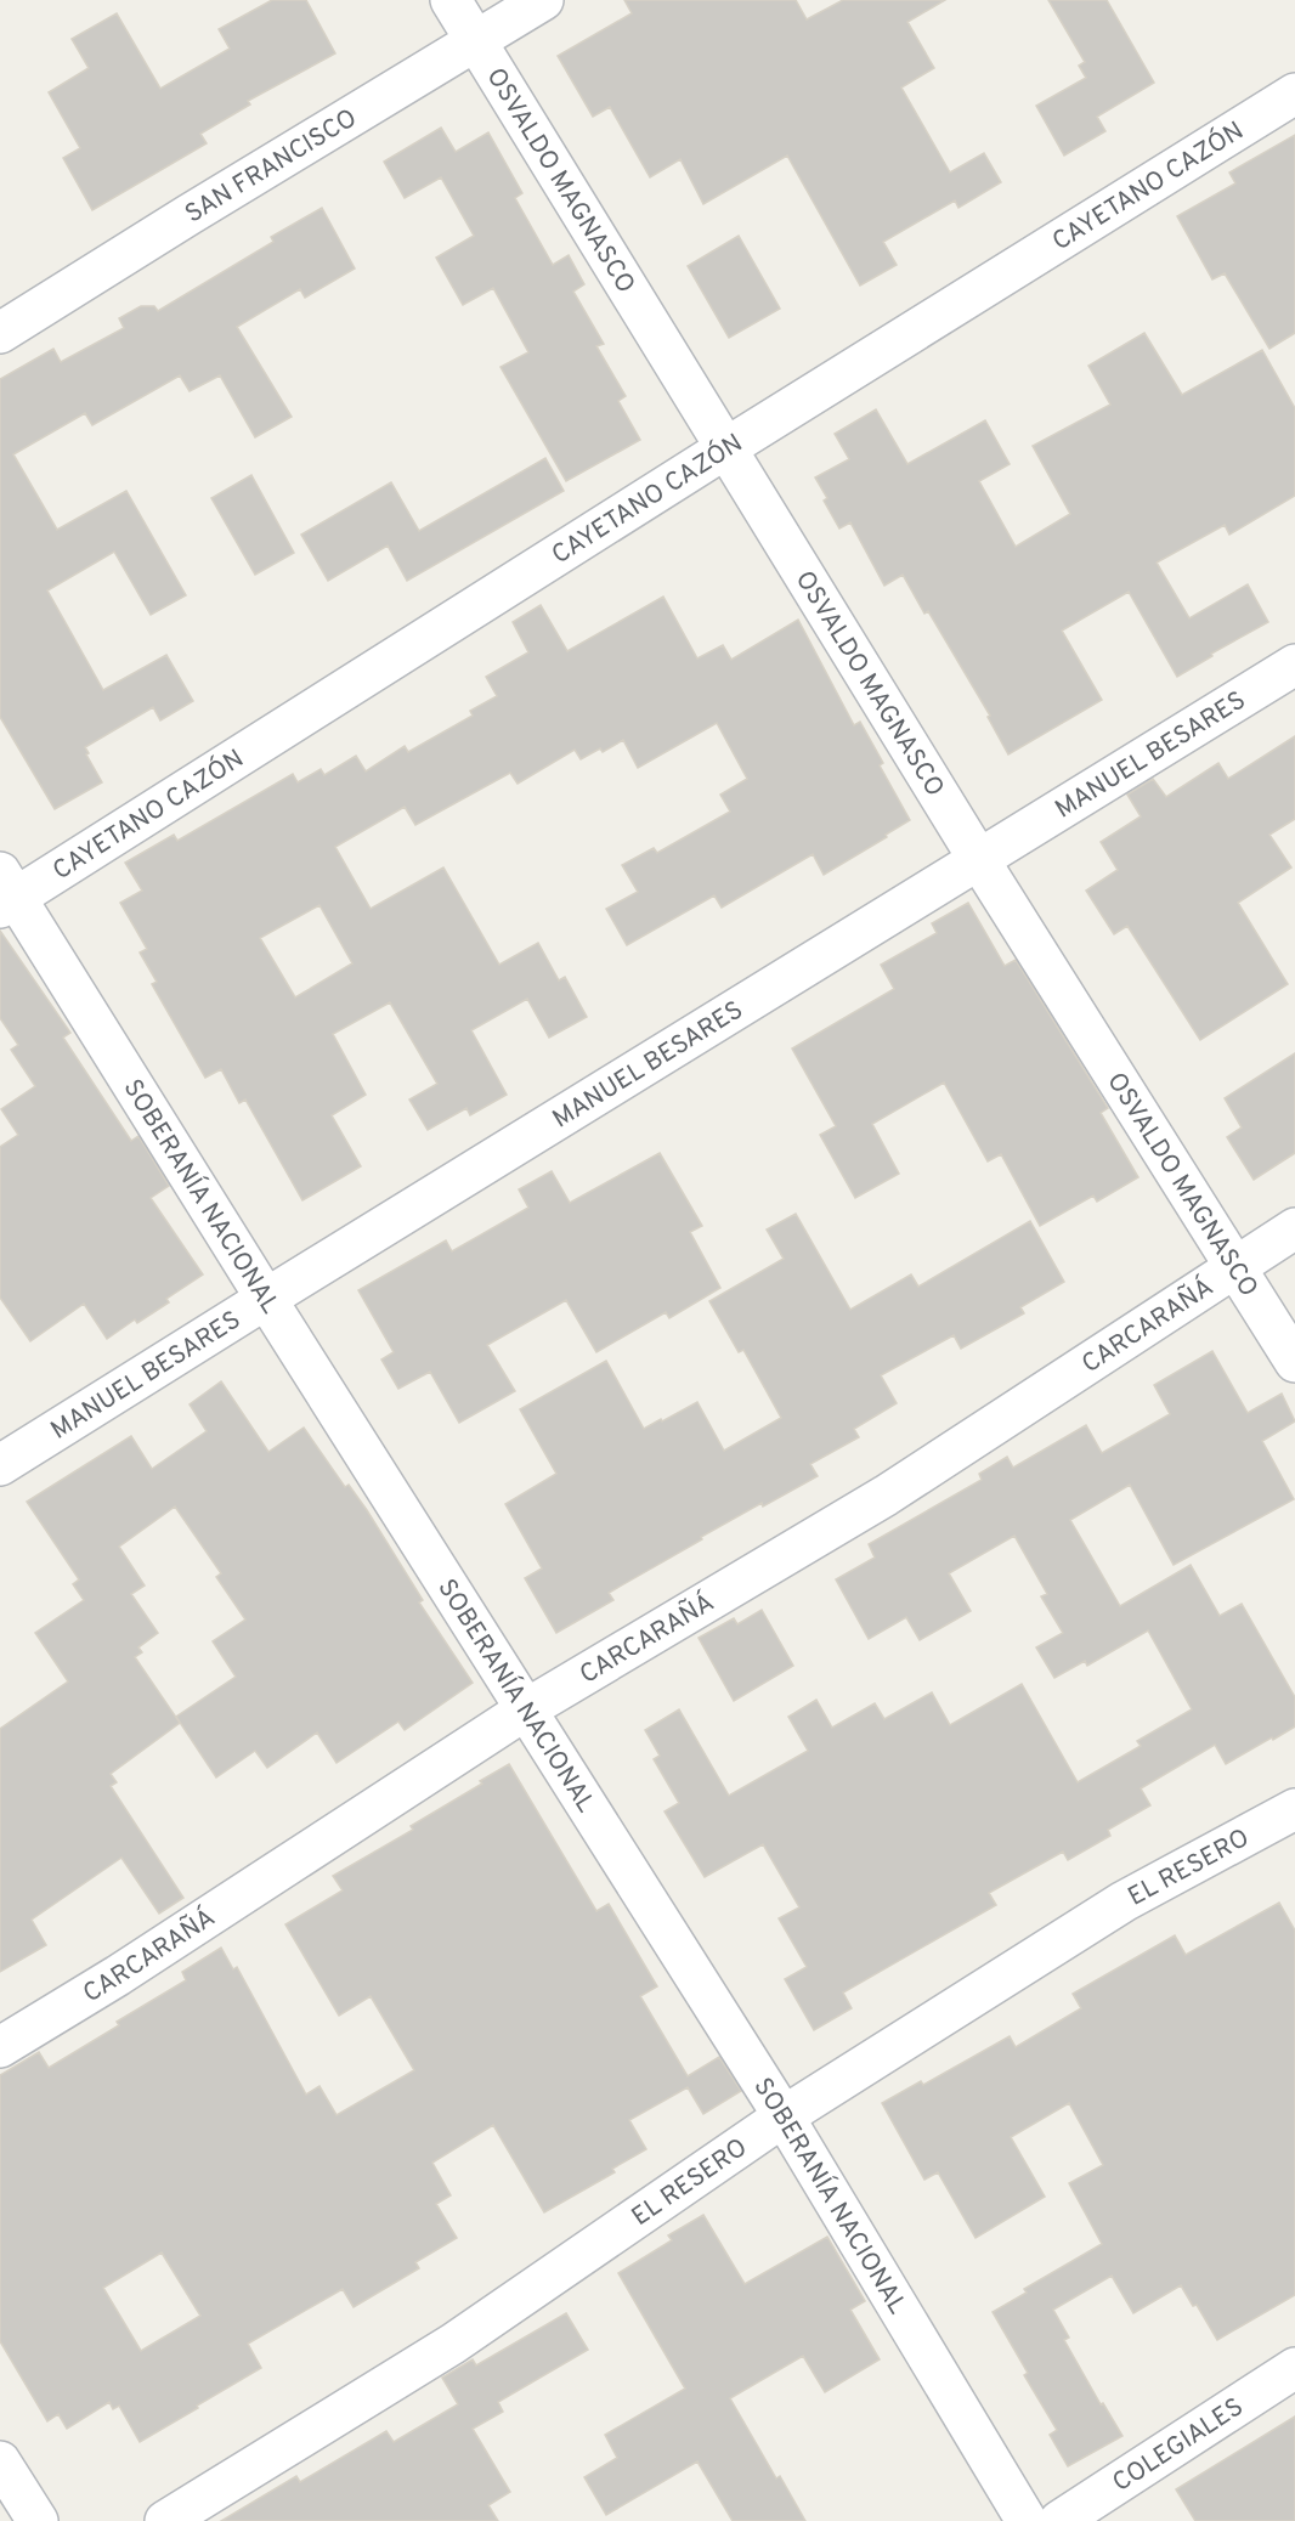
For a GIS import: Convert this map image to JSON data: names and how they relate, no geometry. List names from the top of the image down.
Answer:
{
  "streets": {
    "street": [
      "SAN FRANCISCO",
      "OSVALDO MAGNASCO",
      "CAYETANO CAZÓN",
      "MANUEL BESARES",
      "SOBERANÍA NACIONAL",
      "CARCARAÑÁ",
      "EL RESERO",
      "COLEGIALES"
    ]
  },
  "crossings": [
    ["SAN FRANCISCO", "OSVALDO MAGNASCO"],
    ["OSVALDO MAGNASCO", "CAYETANO CAZÓN"],
    ["OSVALDO MAGNASCO", "MANUEL BESARES"],
    ["OSVALDO MAGNASCO", "CARCARAÑÁ"],
    ["CAYETANO CAZÓN", "SOBERANÍA NACIONAL"],
    ["MANUEL BESARES", "SOBERANÍA NACIONAL"],
    ["SOBERANÍA NACIONAL", "CARCARAÑÁ"],
    ["SOBERANÍA NACIONAL", "EL RESERO"]
  ]
}
